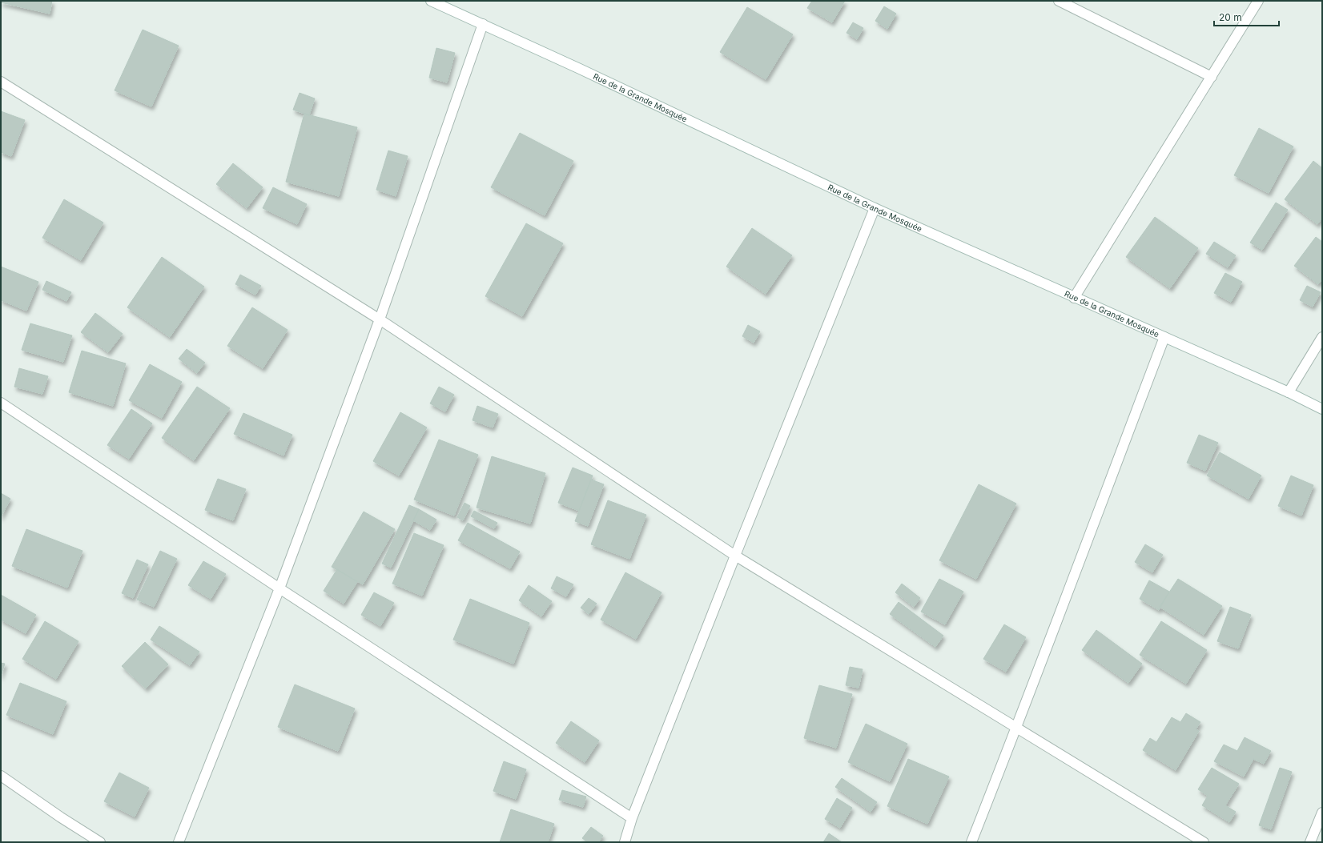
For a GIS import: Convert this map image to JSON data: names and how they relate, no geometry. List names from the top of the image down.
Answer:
{
  "streets": {
    "street": ["Rue de la Grande Mosquée"]
  },
  "scale_bar": "20 m"
}
